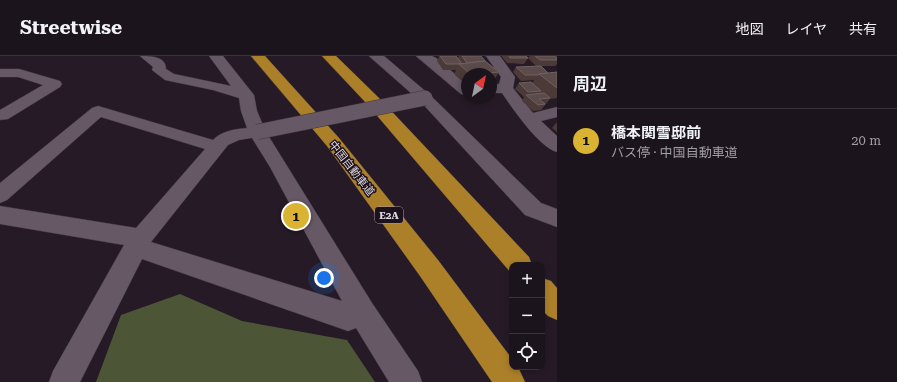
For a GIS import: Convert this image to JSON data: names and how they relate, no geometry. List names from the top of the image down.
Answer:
{
  "streets": {
    "highway": ["中国自動車道", "E2A"]
  },
  "north": "top right",
  "page": {
    "header": "Streetwise",
    "nav": ["地図", "レイヤ", "共有"],
    "heading": "周辺",
    "list": [
      {
        "mark": "1",
        "name": "橋本関雪邸前",
        "note": "バス停 · 中国自動車道",
        "value": "20 m"
      }
    ],
    "pins": "1",
    "map_buttons": ["+", "−"]
  }
}
